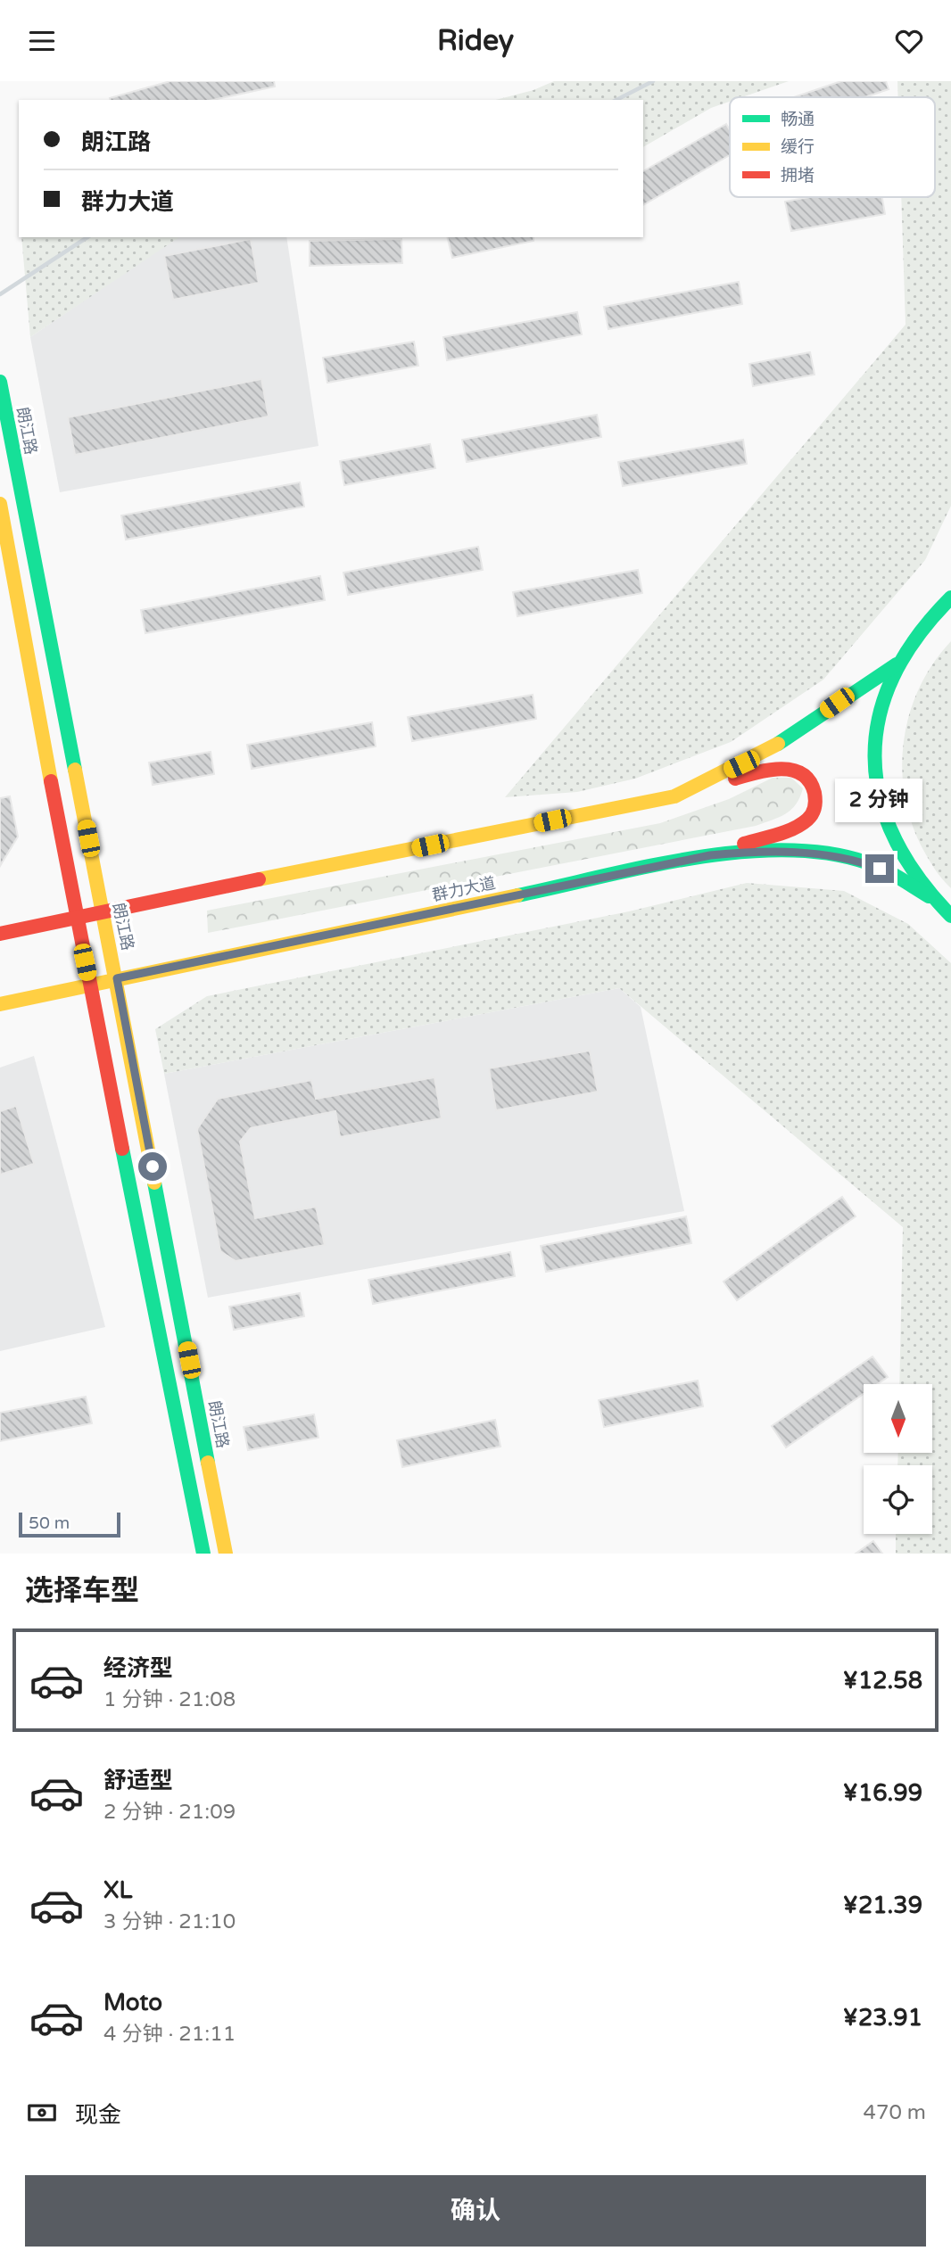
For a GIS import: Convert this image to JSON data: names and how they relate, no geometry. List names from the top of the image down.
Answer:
{
  "streets": {
    "main road": ["朗江路", "群力大道"]
  },
  "crossings": [
    ["朗江路", "群力大道"]
  ],
  "legend": ["畅通", "缓行", "拥堵"],
  "scale_bar": "50 m",
  "north": "bottom",
  "page": {
    "header": "Ridey",
    "banner": ["朗江路", "群力大道"],
    "bubble": "2 分钟",
    "scale": "50 m",
    "heading": "选择车型",
    "list": [
      {
        "name": "经济型",
        "note": "1 分钟 · 21:08",
        "value": "¥12.58"
      },
      {
        "name": "舒适型",
        "note": "2 分钟 · 21:09",
        "value": "¥16.99"
      },
      {
        "name": "XL",
        "note": "3 分钟 · 21:10",
        "value": "¥21.39"
      },
      {
        "name": "Moto",
        "note": "4 分钟 · 21:11",
        "value": "¥23.91"
      }
    ],
    "pay": ["现金", "470 m"],
    "buttons": "确认"
  }
}
